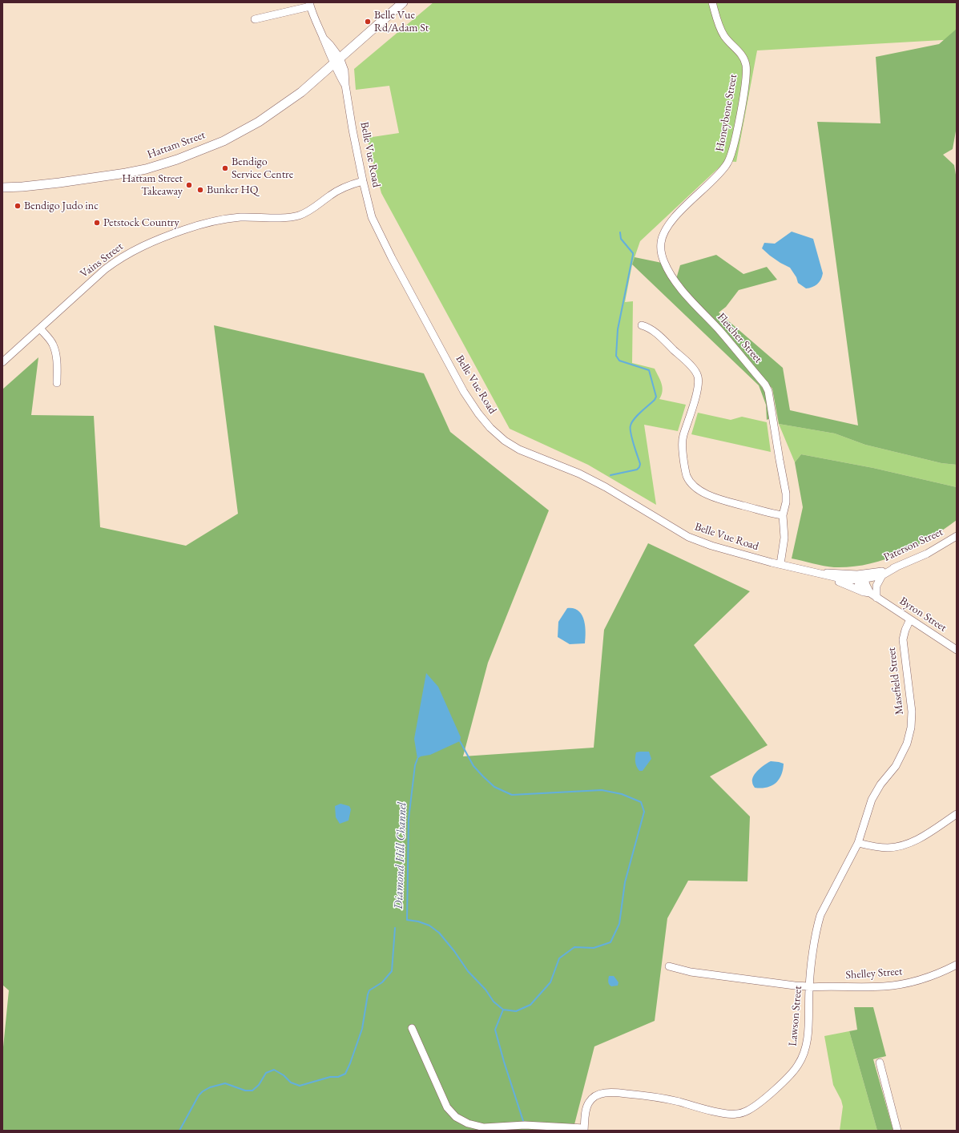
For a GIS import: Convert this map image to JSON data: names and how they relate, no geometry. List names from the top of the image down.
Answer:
{
  "streets": {
    "main road": ["Hattam Street"],
    "street": [
      "Honeybone Street",
      "Belle Vue Road",
      "Vains Street",
      "Fletcher Street",
      "Paterson Street",
      "Byron Street",
      "Masefield Street",
      "Shelley Street",
      "Lawson Street"
    ]
  },
  "crossings": [
    ["Honeybone Street", "Fletcher Street"],
    ["Hattam Street", "Belle Vue Road"],
    ["Belle Vue Road", "Vains Street"],
    ["Belle Vue Road", "Fletcher Street"],
    ["Belle Vue Road", "Paterson Street"],
    ["Belle Vue Road", "Byron Street"],
    ["Byron Street", "Masefield Street"],
    ["Masefield Street", "Lawson Street"],
    ["Shelley Street", "Lawson Street"]
  ],
  "water": ["Diamond Hill Channel"],
  "places": [
    "Belle Vue Rd/Adam St",
    "Bendigo Service Centre",
    "Hattam Street Takeaway",
    "Bunker HQ",
    "Bendigo Judo inc",
    "Petstock Country"
  ]
}
